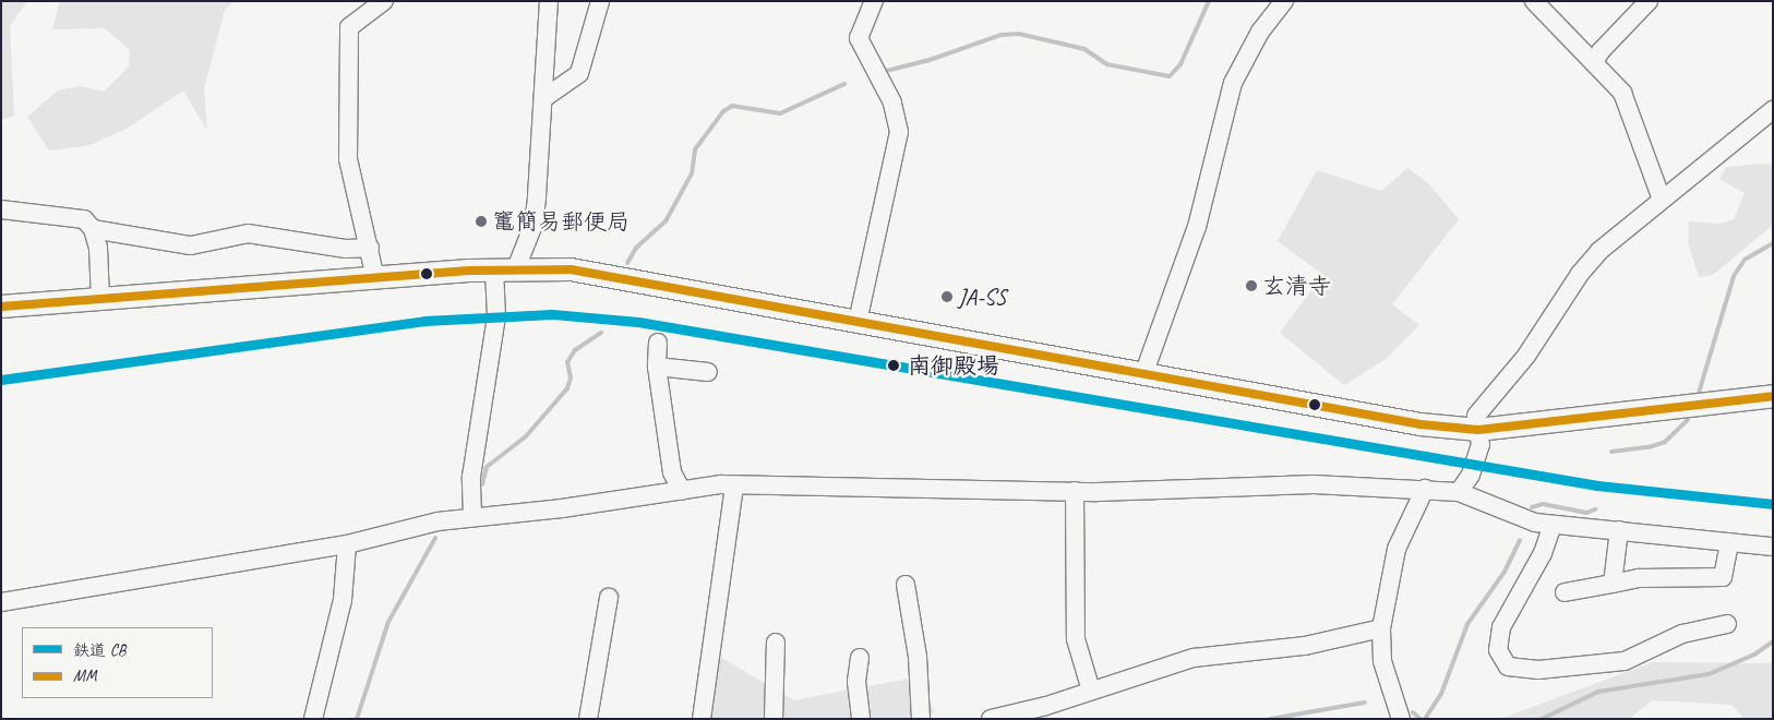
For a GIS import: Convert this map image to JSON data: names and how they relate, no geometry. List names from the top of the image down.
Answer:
{
  "places": [
    "竃簡易郵便局",
    "玄清寺",
    "JA-SS",
    "南御殿場"
  ],
  "lines": ["transit line MM", "rail line CB"],
  "legend": ["鉄道 CB", "MM"]
}
